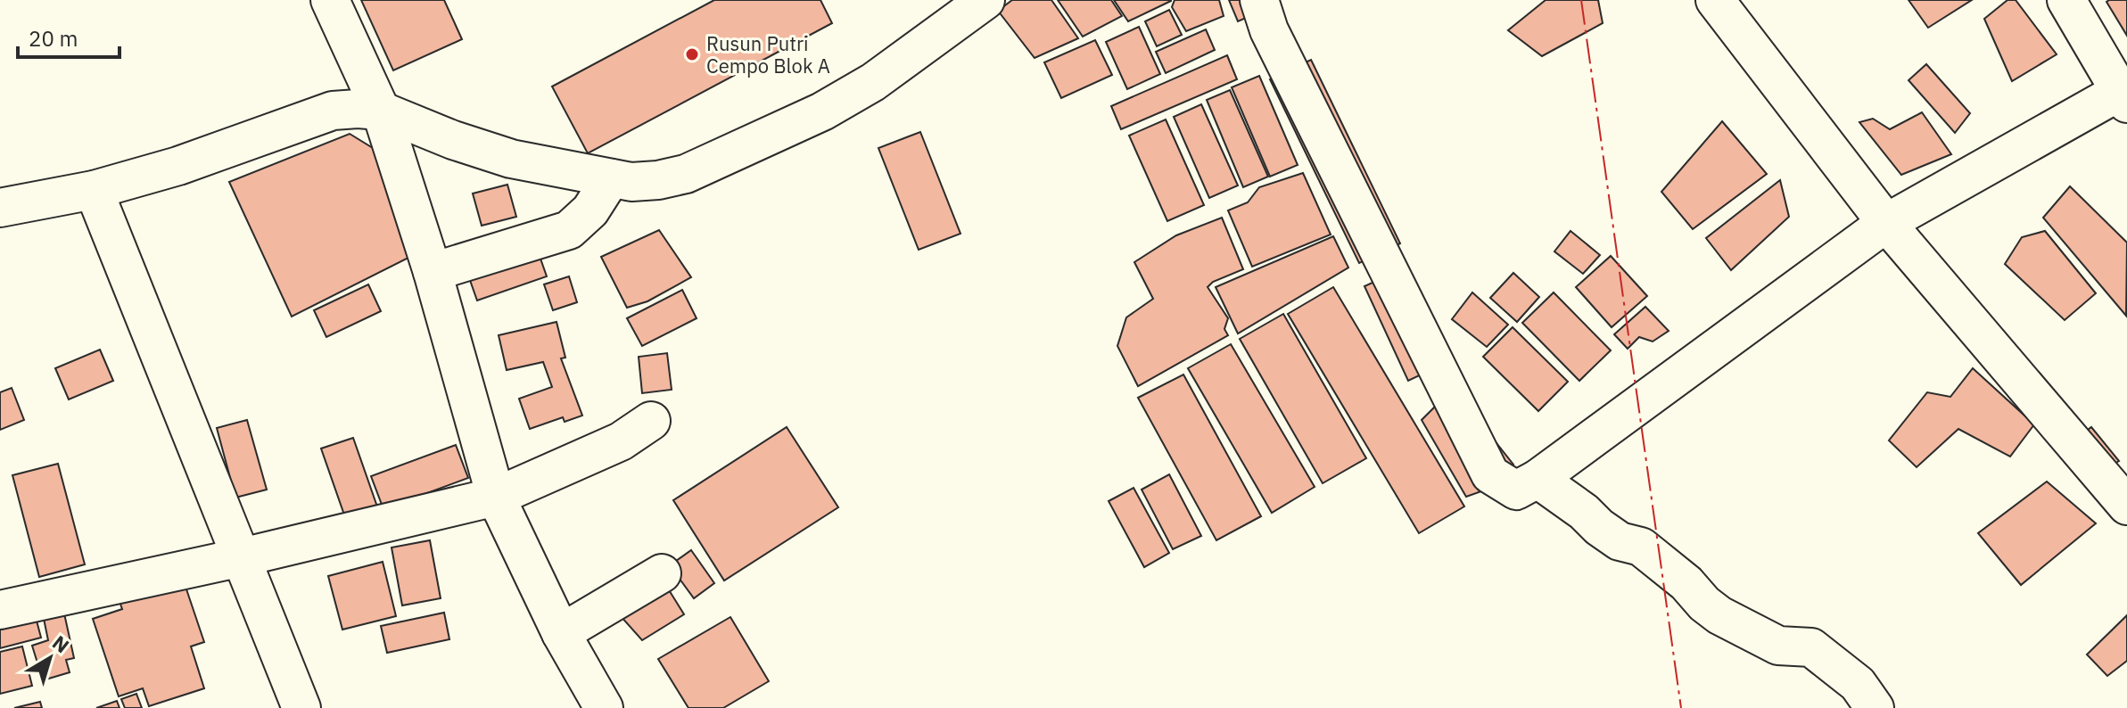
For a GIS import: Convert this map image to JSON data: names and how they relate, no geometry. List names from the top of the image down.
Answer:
{
  "places": ["Rusun Putri Cempo Blok A"],
  "scale_bar": "20 m",
  "north": "top right"
}
